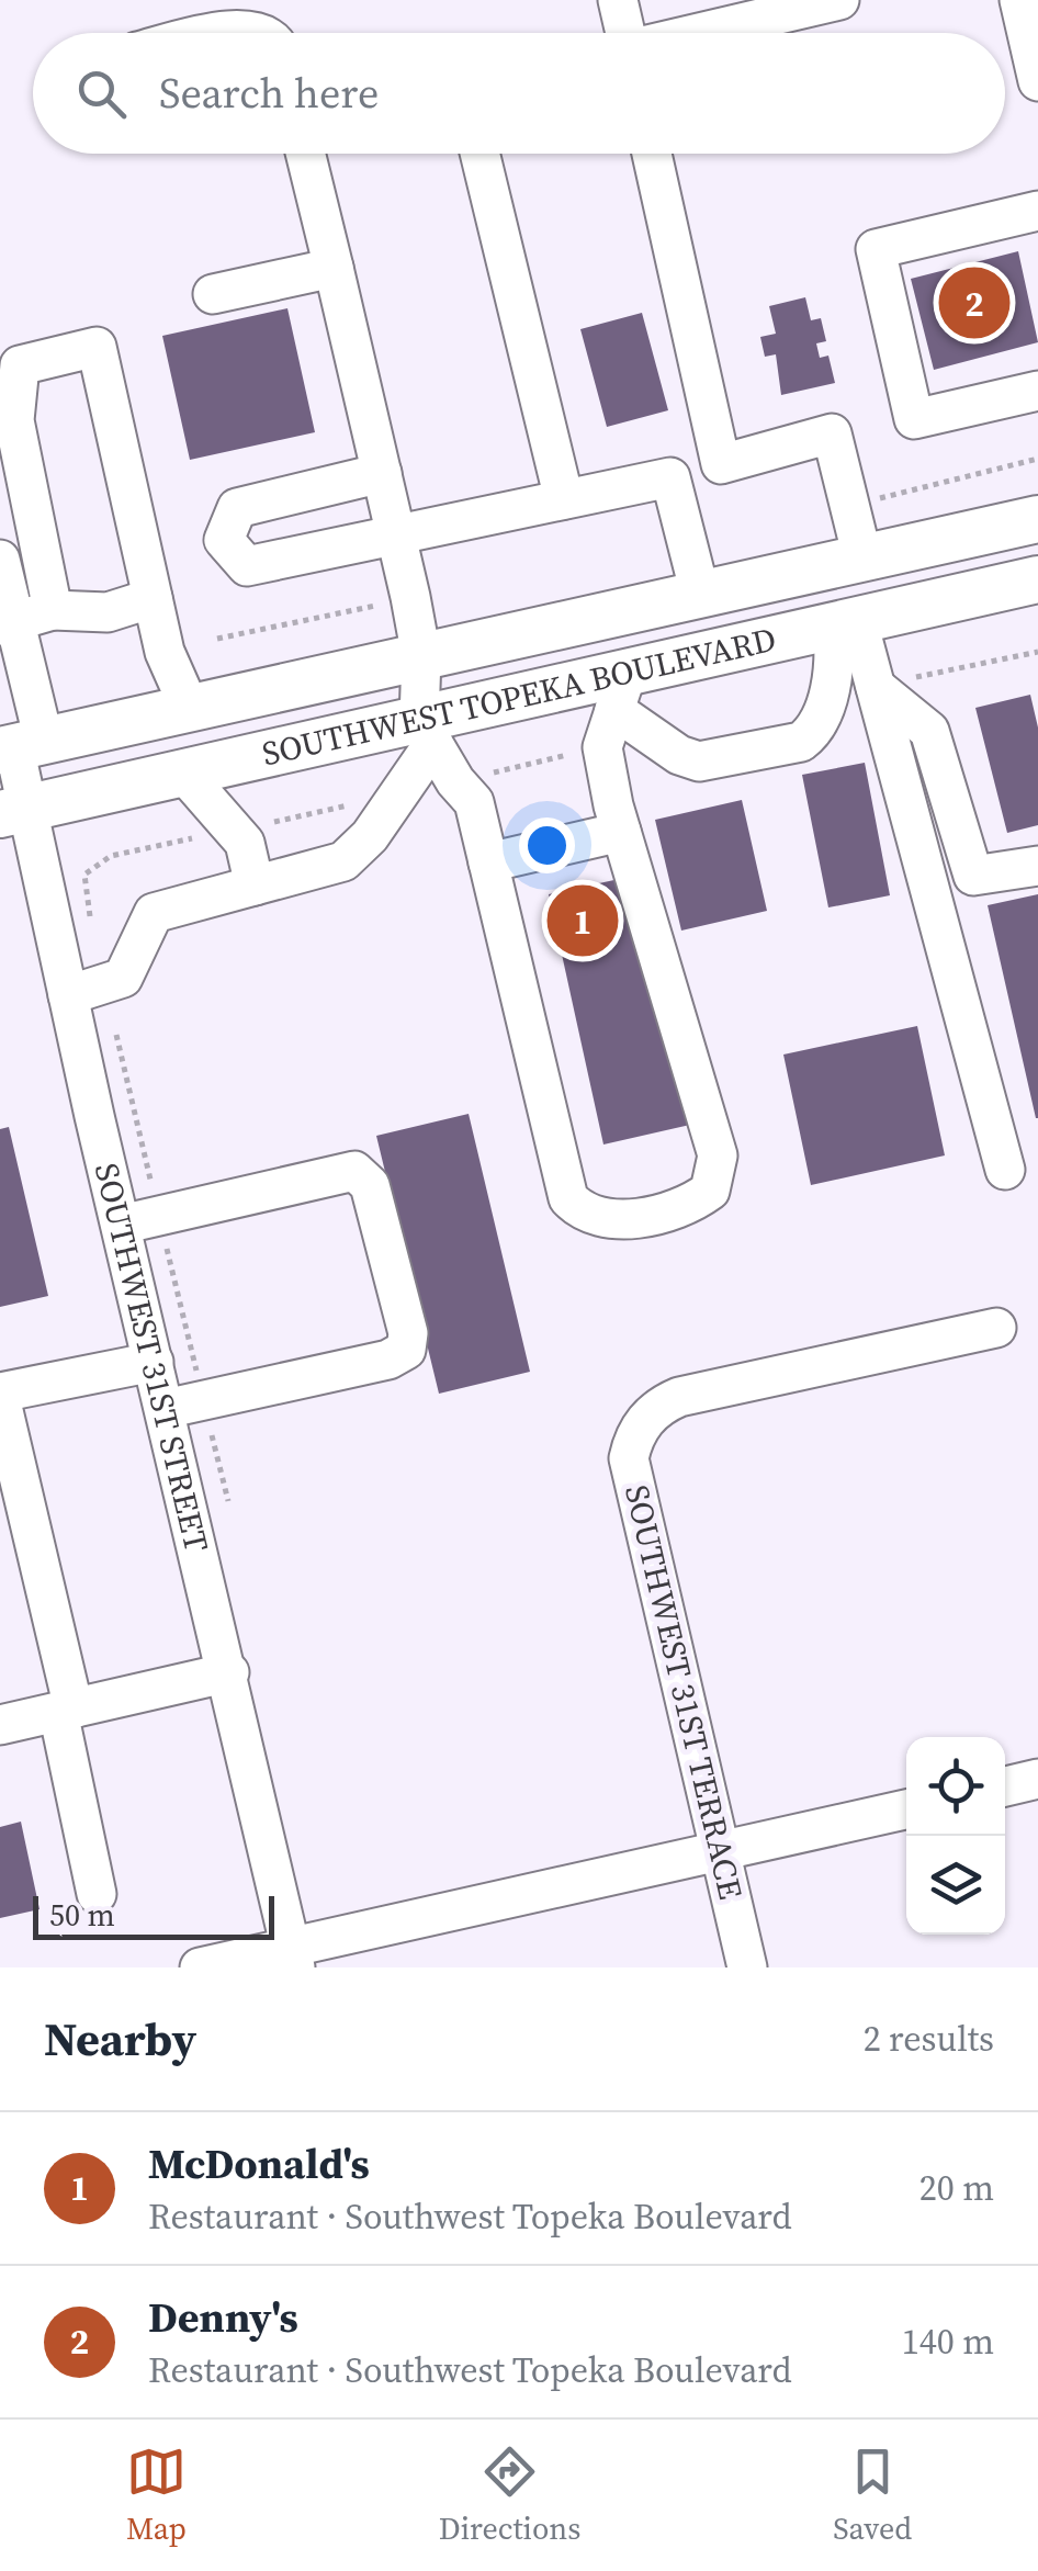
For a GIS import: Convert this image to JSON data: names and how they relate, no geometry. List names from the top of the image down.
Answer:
{
  "streets": {
    "main road": ["SOUTHWEST TOPEKA BOULEVARD"],
    "street": ["SOUTHWEST 31ST STREET", "SOUTHWEST 31ST TERRACE"]
  },
  "crossings": [
    ["SOUTHWEST TOPEKA BOULEVARD", "SOUTHWEST 31ST STREET"]
  ],
  "scale_bar": "50 m",
  "page": {
    "search": "Search here",
    "pins": ["2", "1"],
    "scale": "50 m",
    "heading": ["Nearby", "2 results"],
    "list": [
      {
        "mark": "1",
        "name": "McDonald's",
        "note": "Restaurant · Southwest Topeka Boulevard",
        "value": "20 m"
      },
      {
        "mark": "2",
        "name": "Denny's",
        "note": "Restaurant · Southwest Topeka Boulevard",
        "value": "140 m"
      }
    ],
    "nav": ["Map", "Directions", "Saved"]
  }
}
